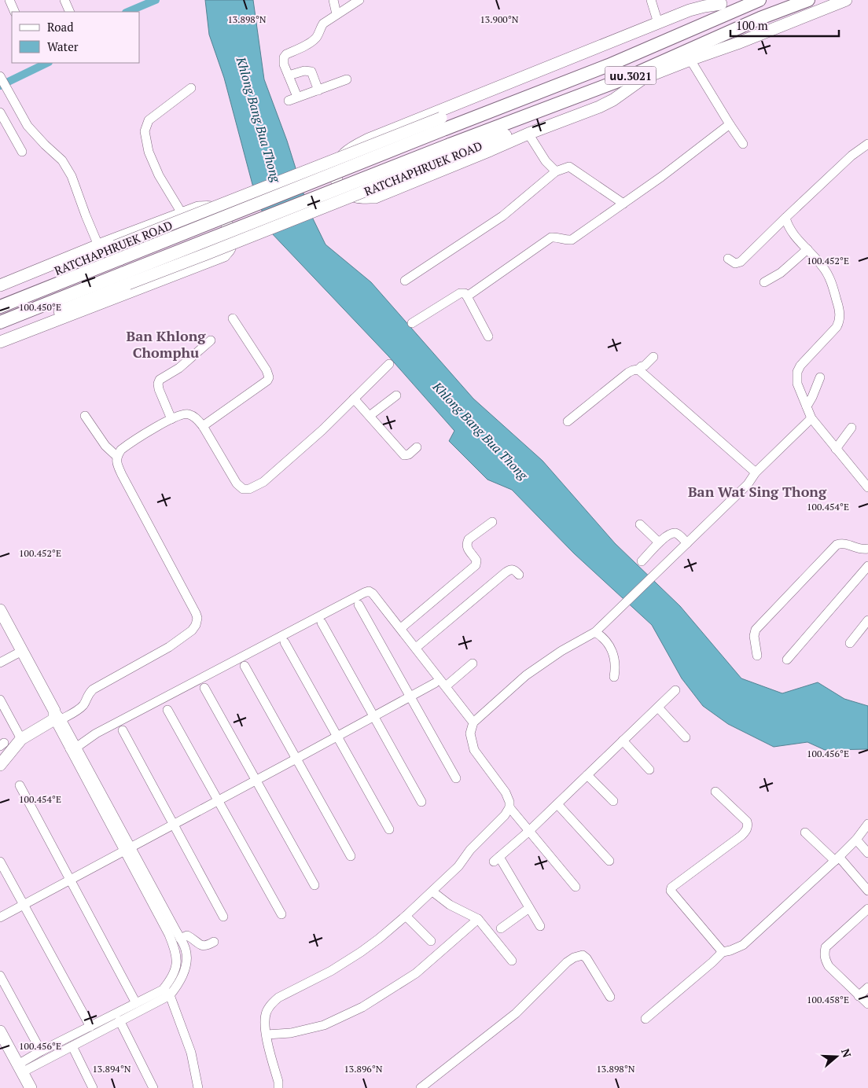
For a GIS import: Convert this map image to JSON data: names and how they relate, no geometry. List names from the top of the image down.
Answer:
{
  "streets": {
    "main road": ["นบ.3021", "RATCHAPHRUEK ROAD"]
  },
  "districts": ["Ban Khlong Chomphu", "Ban Wat Sing Thong"],
  "water": ["Khlong Bang Bua Thong"],
  "legend": ["Road", "Water"],
  "scale_bar": "100 m",
  "north": "right",
  "coordinates": [
    "13.898°N",
    "13.900°N",
    "100.452°E",
    "100.450°E",
    "100.454°E",
    "100.456°E",
    "100.458°E",
    "13.894°N",
    "13.896°N"
  ]
}
